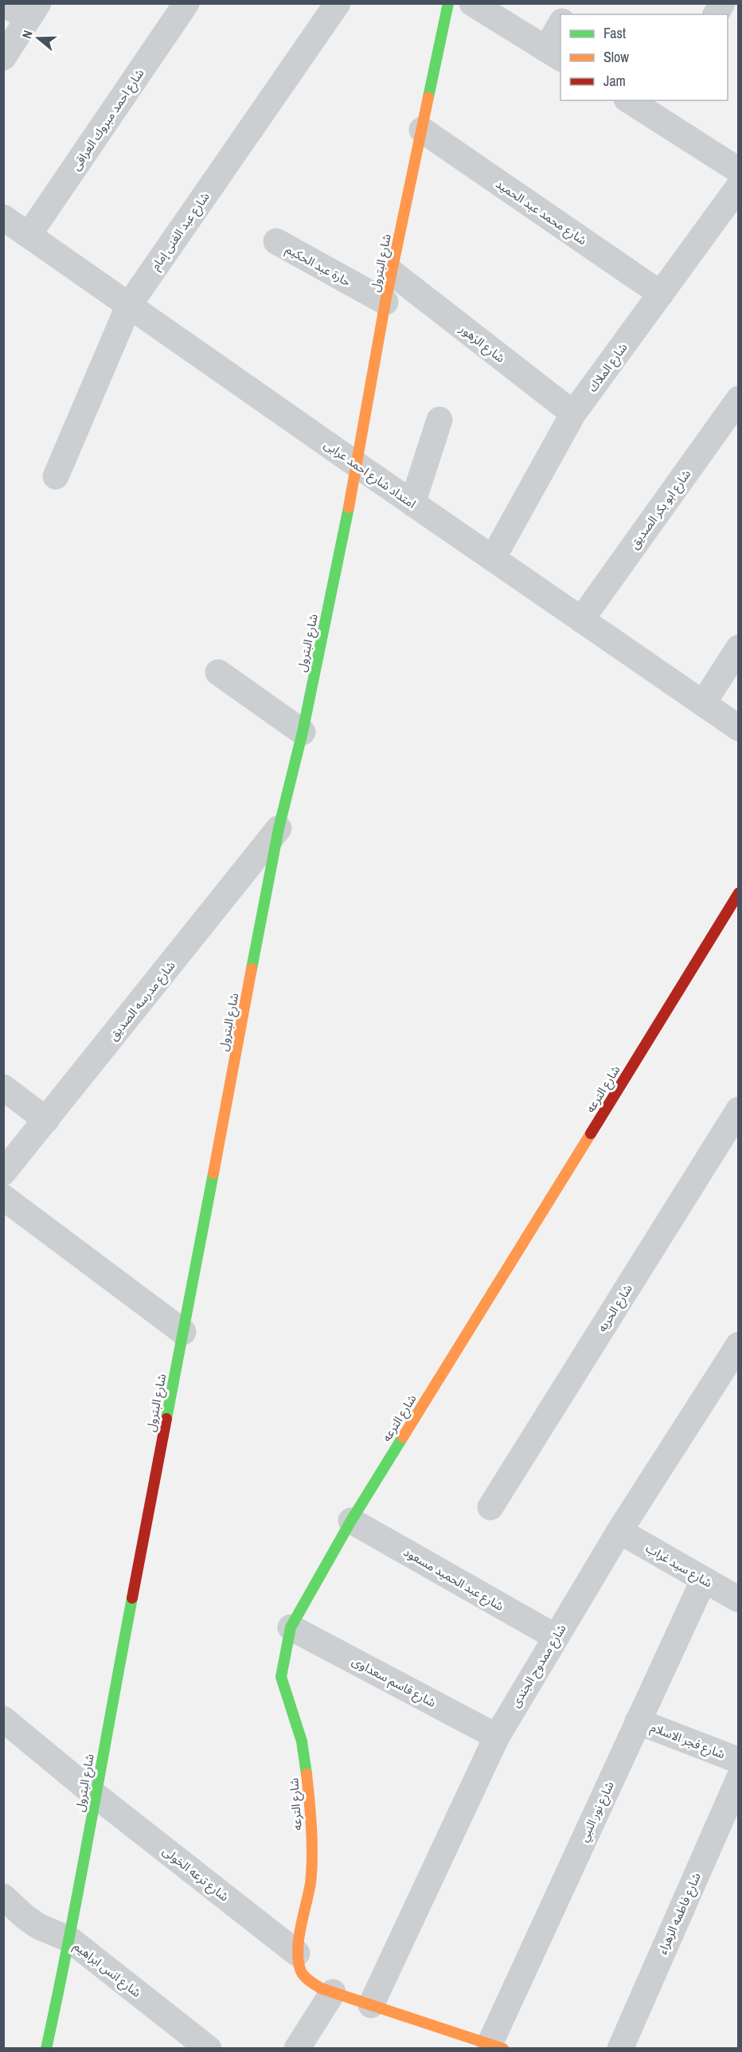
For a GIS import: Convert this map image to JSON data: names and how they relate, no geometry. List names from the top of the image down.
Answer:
{
  "streets": {
    "street": [
      "شارع احمد مبروك العراقى",
      "شارع محمد عبد الحميد",
      "شارع عبد الغنى إمام",
      "شارع البترول",
      "حارة عبد الحكيم",
      "شارع الزهور",
      "شارع الملاك",
      "امتداد شارع احمد عرابى",
      "شارع ابو بكر الصديق",
      "شارع مدرسه الصديق",
      "شارع الترعه",
      "شارع الحريه",
      "شارع سيد غراب",
      "شارع عبد الحميد مسعود",
      "شارع ممدوح الجندى",
      "شارع قاسم سعداوى",
      "شارع فجر الاسلام",
      "شارع نور النبي",
      "شارع ترعه الخولى",
      "شارع فاطمه الزهراء",
      "شارع انس ابراهيم"
    ]
  },
  "crossings": [
    ["شارع احمد مبروك العراقى", "امتداد شارع احمد عرابى"],
    ["شارع محمد عبد الحميد", "شارع البترول"],
    ["شارع محمد عبد الحميد", "شارع الملاك"],
    ["شارع عبد الغنى إمام", "امتداد شارع احمد عرابى"],
    ["شارع البترول", "حارة عبد الحكيم"],
    ["شارع البترول", "شارع الزهور"],
    ["شارع البترول", "امتداد شارع احمد عرابى"],
    ["شارع البترول", "شارع مدرسه الصديق"],
    ["شارع البترول", "شارع ترعه الخولى"],
    ["شارع البترول", "شارع انس ابراهيم"],
    ["شارع الزهور", "شارع الملاك"],
    ["شارع الملاك", "امتداد شارع احمد عرابى"],
    ["امتداد شارع احمد عرابى", "شارع ابو بكر الصديق"],
    ["شارع الترعه", "شارع عبد الحميد مسعود"],
    ["شارع الترعه", "شارع قاسم سعداوى"],
    ["شارع الترعه", "شارع ترعه الخولى"],
    ["شارع سيد غراب", "شارع ممدوح الجندى"],
    ["شارع سيد غراب", "شارع نور النبي"],
    ["شارع عبد الحميد مسعود", "شارع ممدوح الجندى"],
    ["شارع ممدوح الجندى", "شارع قاسم سعداوى"],
    ["شارع فجر الاسلام", "شارع نور النبي"]
  ],
  "legend": ["Fast", "Slow", "Jam"],
  "north": "left"
}
